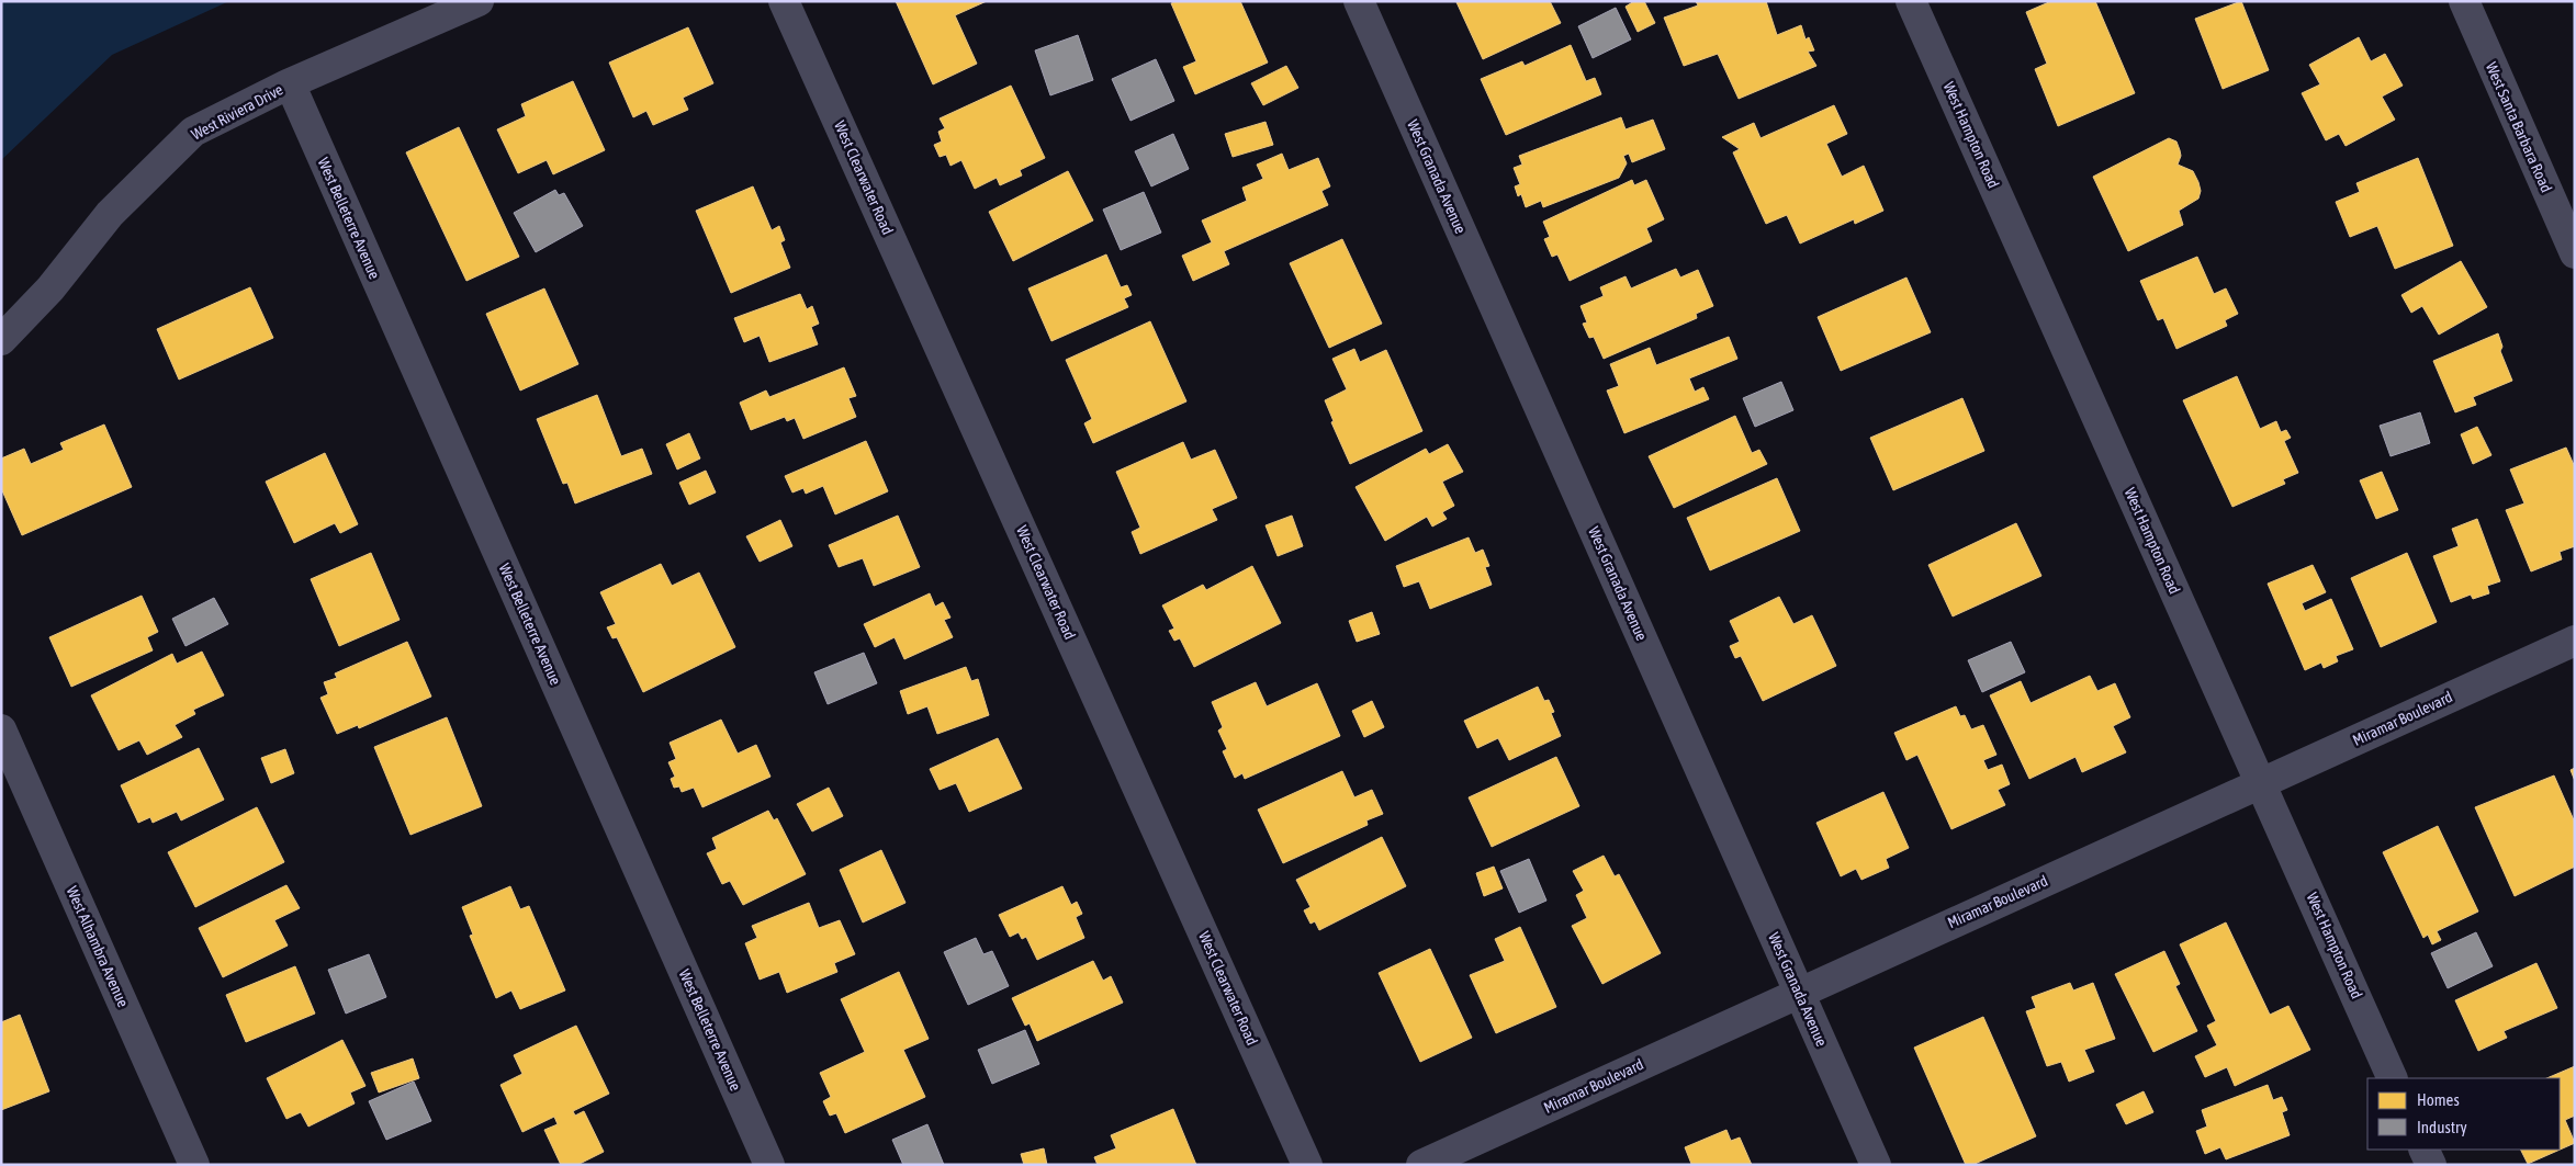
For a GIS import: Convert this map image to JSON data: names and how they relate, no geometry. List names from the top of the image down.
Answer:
{
  "streets": {
    "street": [
      "West Riviera Drive",
      "West Santa Barbara Road",
      "West Hampton Road",
      "West Granada Avenue",
      "West Clearwater Road",
      "West Belleterre Avenue",
      "Miramar Boulevard",
      "West Alhambra Avenue"
    ]
  },
  "crossings": [
    ["West Riviera Drive", "West Belleterre Avenue"],
    ["West Hampton Road", "Miramar Boulevard"],
    ["West Granada Avenue", "Miramar Boulevard"]
  ],
  "legend": ["Homes", "Industry"]
}
